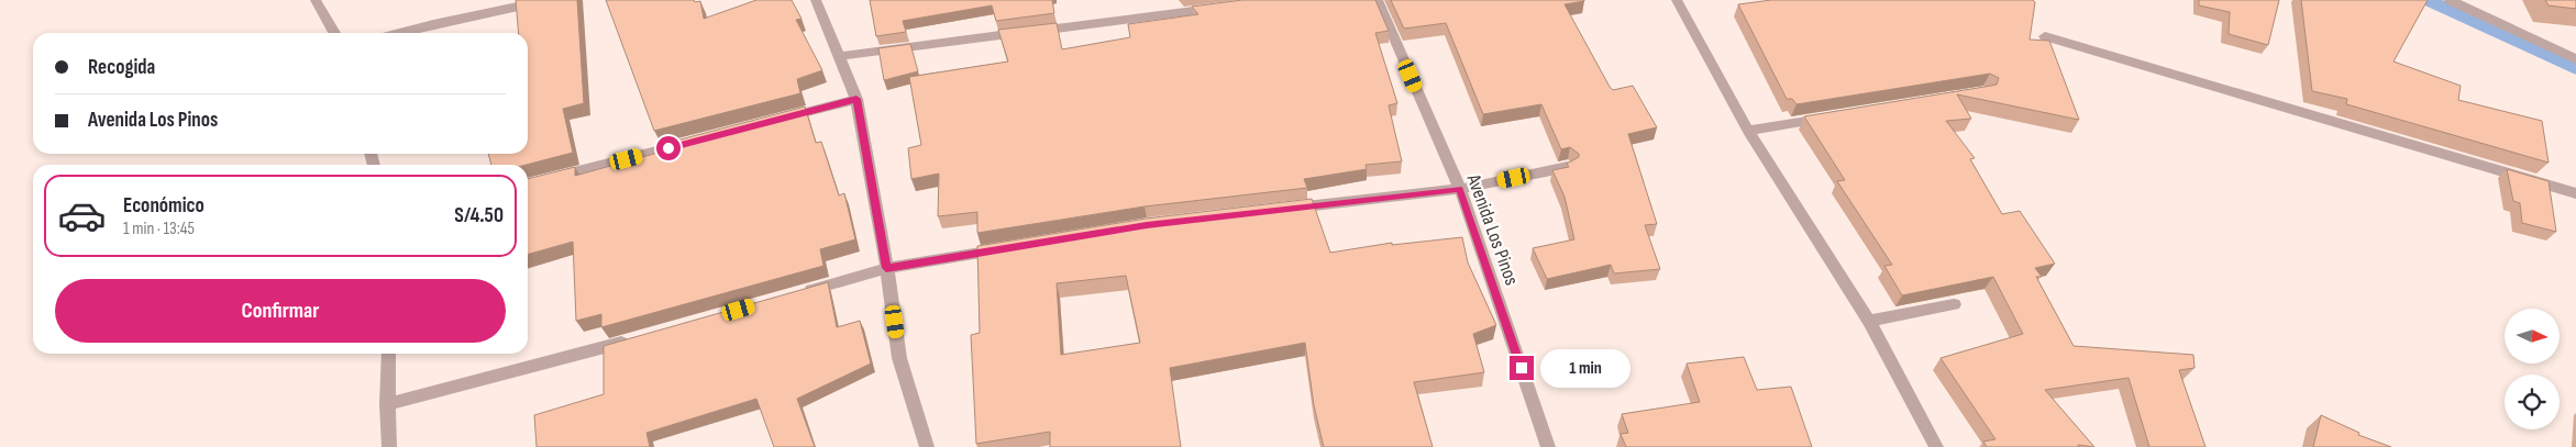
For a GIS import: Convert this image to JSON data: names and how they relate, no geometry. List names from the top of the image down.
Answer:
{
  "streets": {
    "street": ["Avenida Los Pinos"]
  },
  "north": "right",
  "page": {
    "banner": ["Recogida", "Avenida Los Pinos"],
    "list": [
      {
        "name": "Económico",
        "note": "1 min · 13:45",
        "value": "S/4.50"
      }
    ],
    "buttons": "Confirmar",
    "bubble": "1 min"
  }
}
